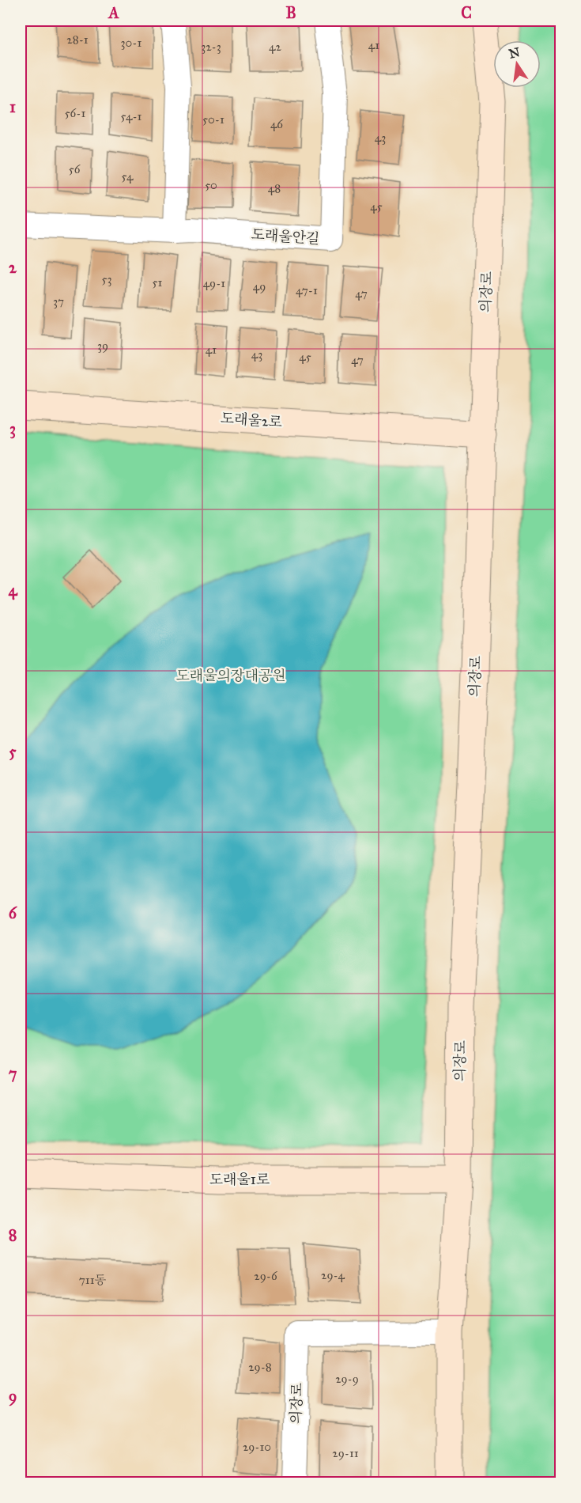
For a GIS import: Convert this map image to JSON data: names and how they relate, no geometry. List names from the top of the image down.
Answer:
{
  "streets": {
    "street": [
      "도래울안길",
      "의장로",
      "도래울2로",
      "도래울1로"
    ]
  },
  "crossings": [
    ["의장로", "도래울2로"],
    ["의장로", "도래울1로"]
  ],
  "parks": ["도래울의장대공원"],
  "house_numbers": [
    "28-1",
    "30-1",
    "41",
    "32-3",
    "42",
    "56-1",
    "54-1",
    "50-1",
    "46",
    "43",
    "56",
    "54",
    "50",
    "48",
    "45",
    "53",
    "51",
    "49-1",
    "49",
    "47-1",
    "47",
    "37",
    "39",
    "41",
    "43",
    "45",
    "47",
    "29-4",
    "29-6",
    "711동",
    "29-8",
    "29-9",
    "29-10",
    "29-11"
  ],
  "north": "top",
  "grid": {
    "columns": ["A", "B", "C"],
    "rows": [
      "1",
      "2",
      "3",
      "4",
      "5",
      "6",
      "7",
      "8",
      "9"
    ]
  }
}
